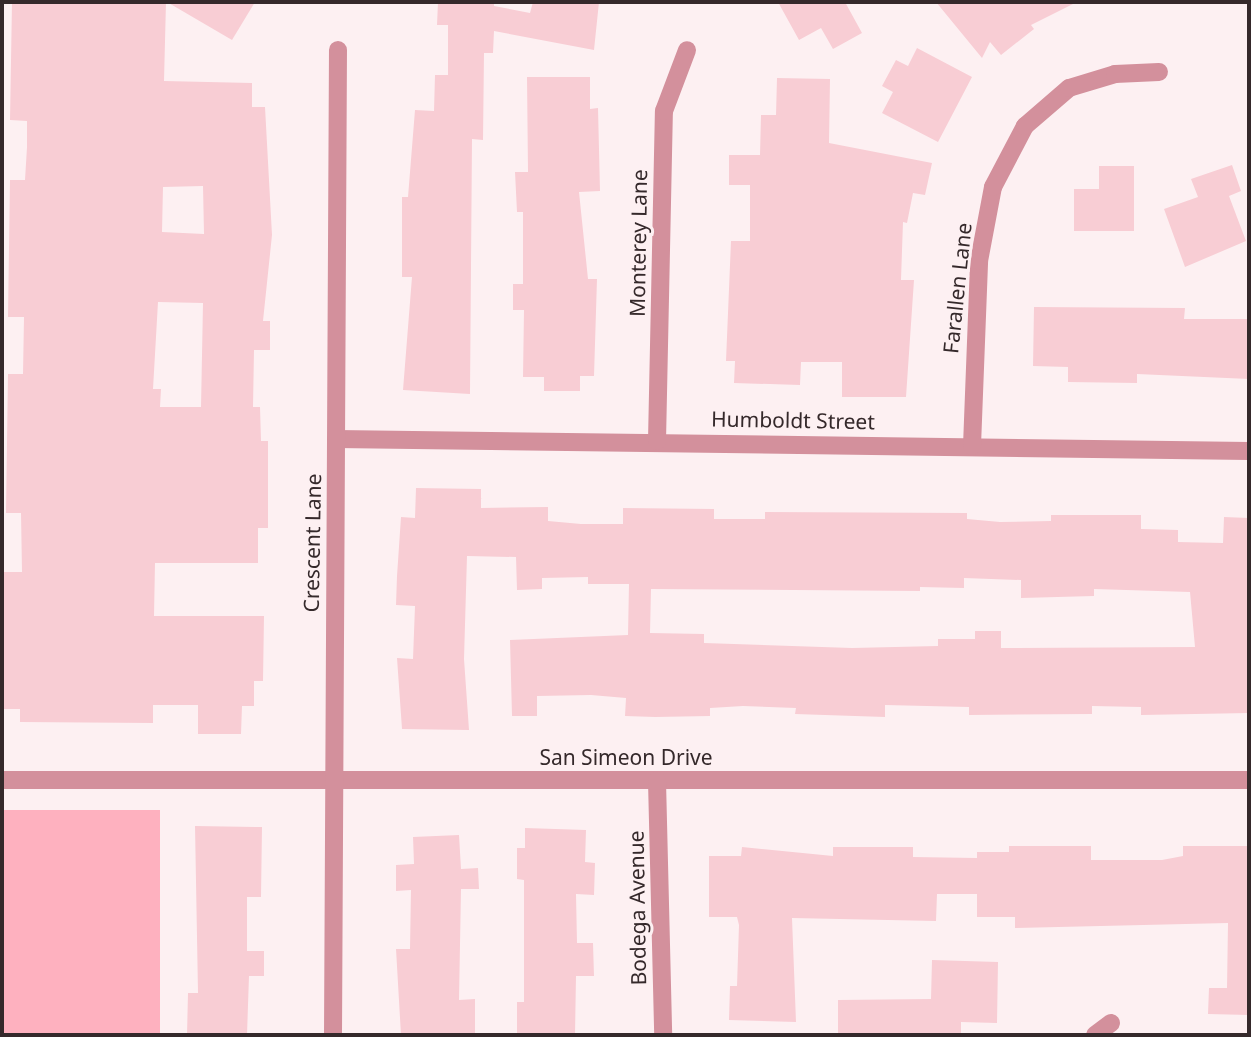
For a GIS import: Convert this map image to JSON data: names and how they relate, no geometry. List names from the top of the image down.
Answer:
{
  "streets": {
    "street": [
      "Monterey Lane",
      "Farallen Lane",
      "Humboldt Street",
      "Crescent Lane",
      "San Simeon Drive",
      "Bodega Avenue"
    ]
  },
  "crossings": [
    ["Monterey Lane", "Humboldt Street"],
    ["Farallen Lane", "Humboldt Street"],
    ["Humboldt Street", "Crescent Lane"],
    ["Crescent Lane", "San Simeon Drive"],
    ["San Simeon Drive", "Bodega Avenue"]
  ]
}
